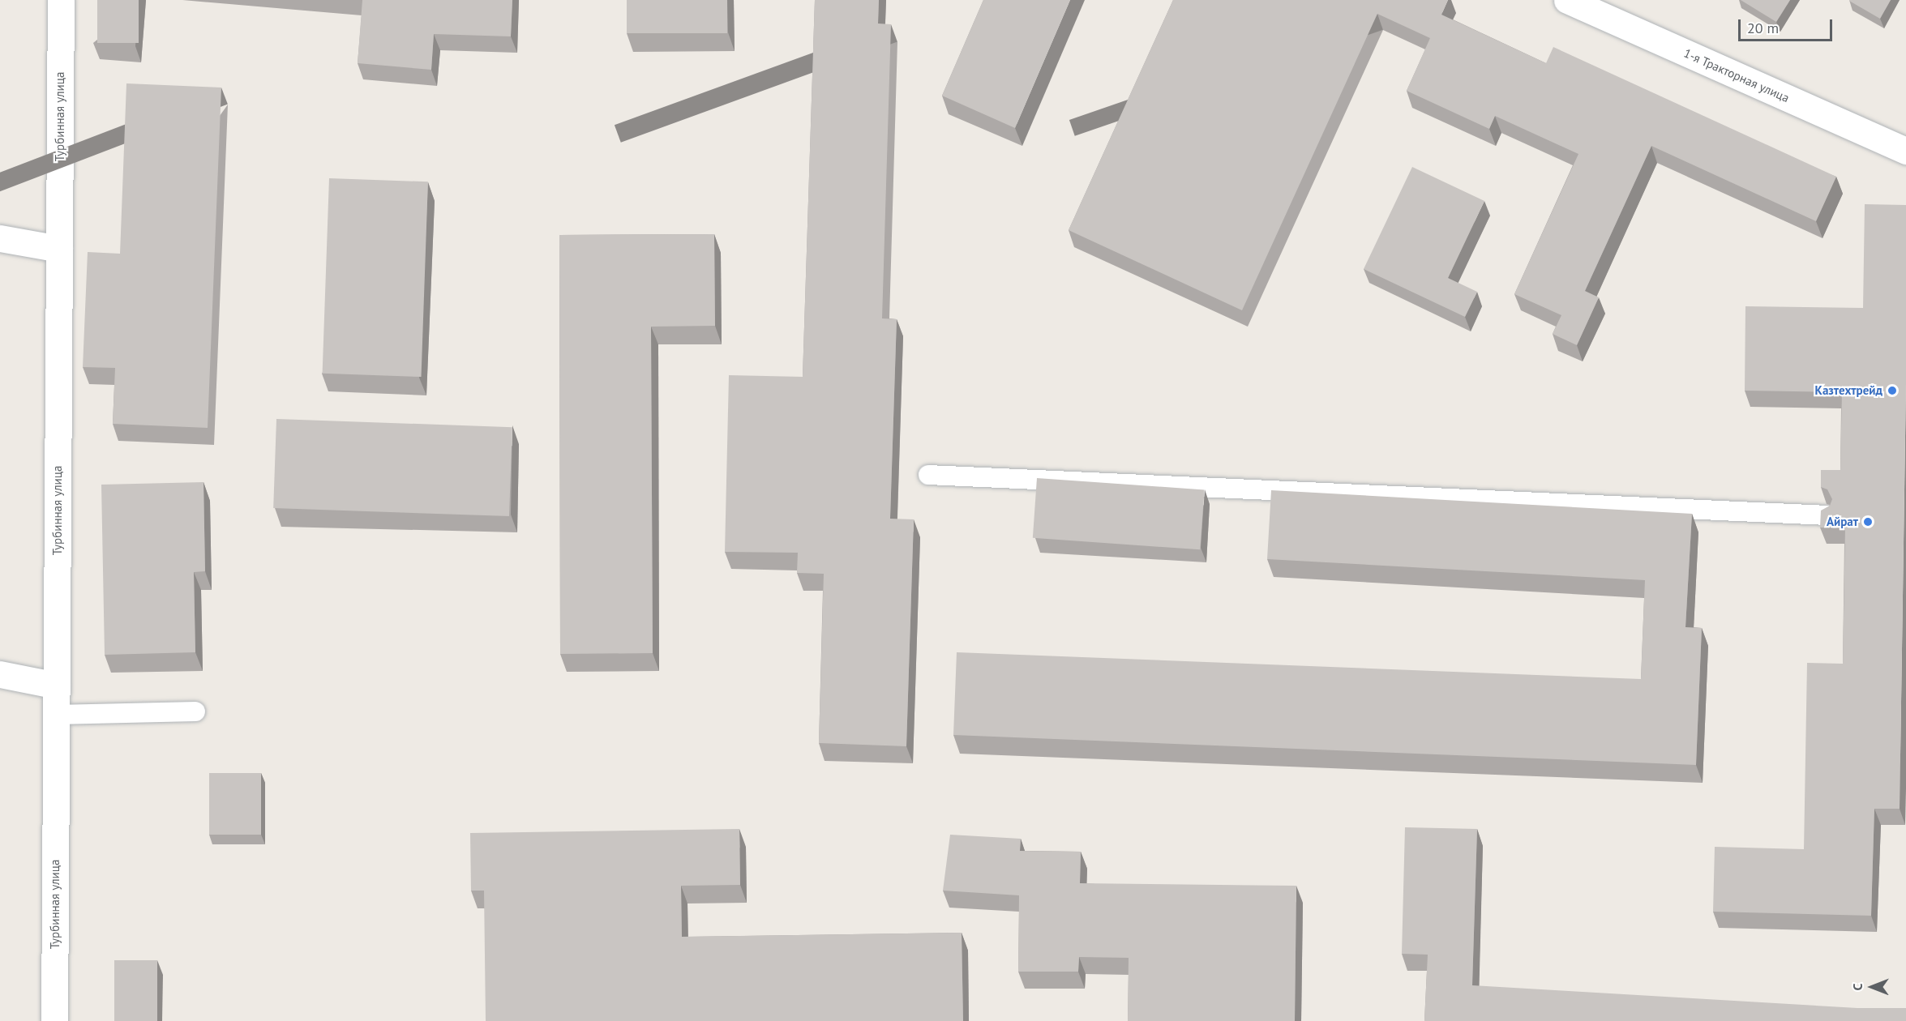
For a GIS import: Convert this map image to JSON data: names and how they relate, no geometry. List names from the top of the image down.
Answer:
{
  "streets": {
    "street": ["1-я Тракторная улица", "Турбинная улица"]
  },
  "places": ["Казтехтрейд", "Айрат"],
  "scale_bar": "20 m",
  "north": "left"
}
